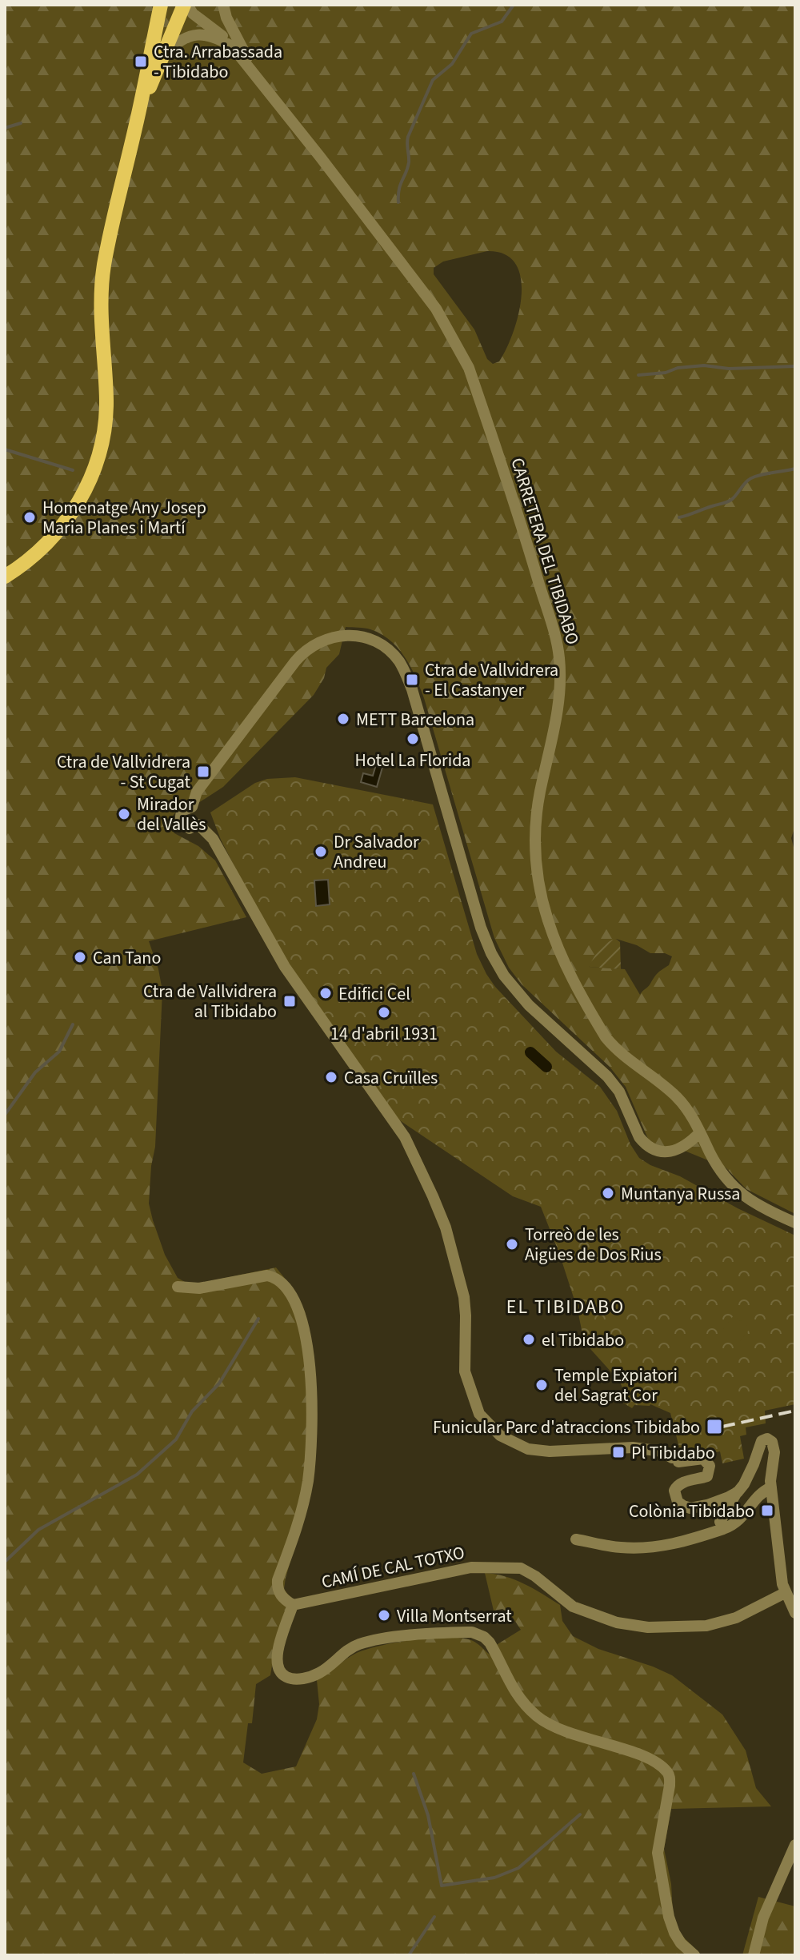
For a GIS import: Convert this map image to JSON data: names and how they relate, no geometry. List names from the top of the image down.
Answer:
{
  "streets": {
    "street": ["CARRETERA DEL TIBIDABO", "CAMÍ DE CAL TOTXO"]
  },
  "districts": ["EL TIBIDABO"],
  "places": {
    "transit": [
      "Ctra. Arrabassada - Tibidabo",
      "Ctra de Vallvidrera - El Castanyer",
      "Ctra de Vallvidrera - St Cugat",
      "Ctra de Vallvidrera al Tibidabo",
      "Funicular Parc d'atraccions Tibidabo",
      "Pl Tibidabo",
      "Colònia Tibidabo"
    ],
    "other": [
      "Homenatge Any Josep Maria Planes i Martí",
      "METT Barcelona",
      "Hotel La Florida",
      "Mirador del Vallès",
      "Dr Salvador Andreu",
      "Can Tano",
      "Edifici Cel",
      "14 d'abril 1931",
      "Casa Cruïlles",
      "Muntanya Russa",
      "Torreò de les Aigües de Dos Rius",
      "el Tibidabo",
      "Temple Expiatori del Sagrat Cor",
      "Villa Montserrat"
    ]
  }
}
